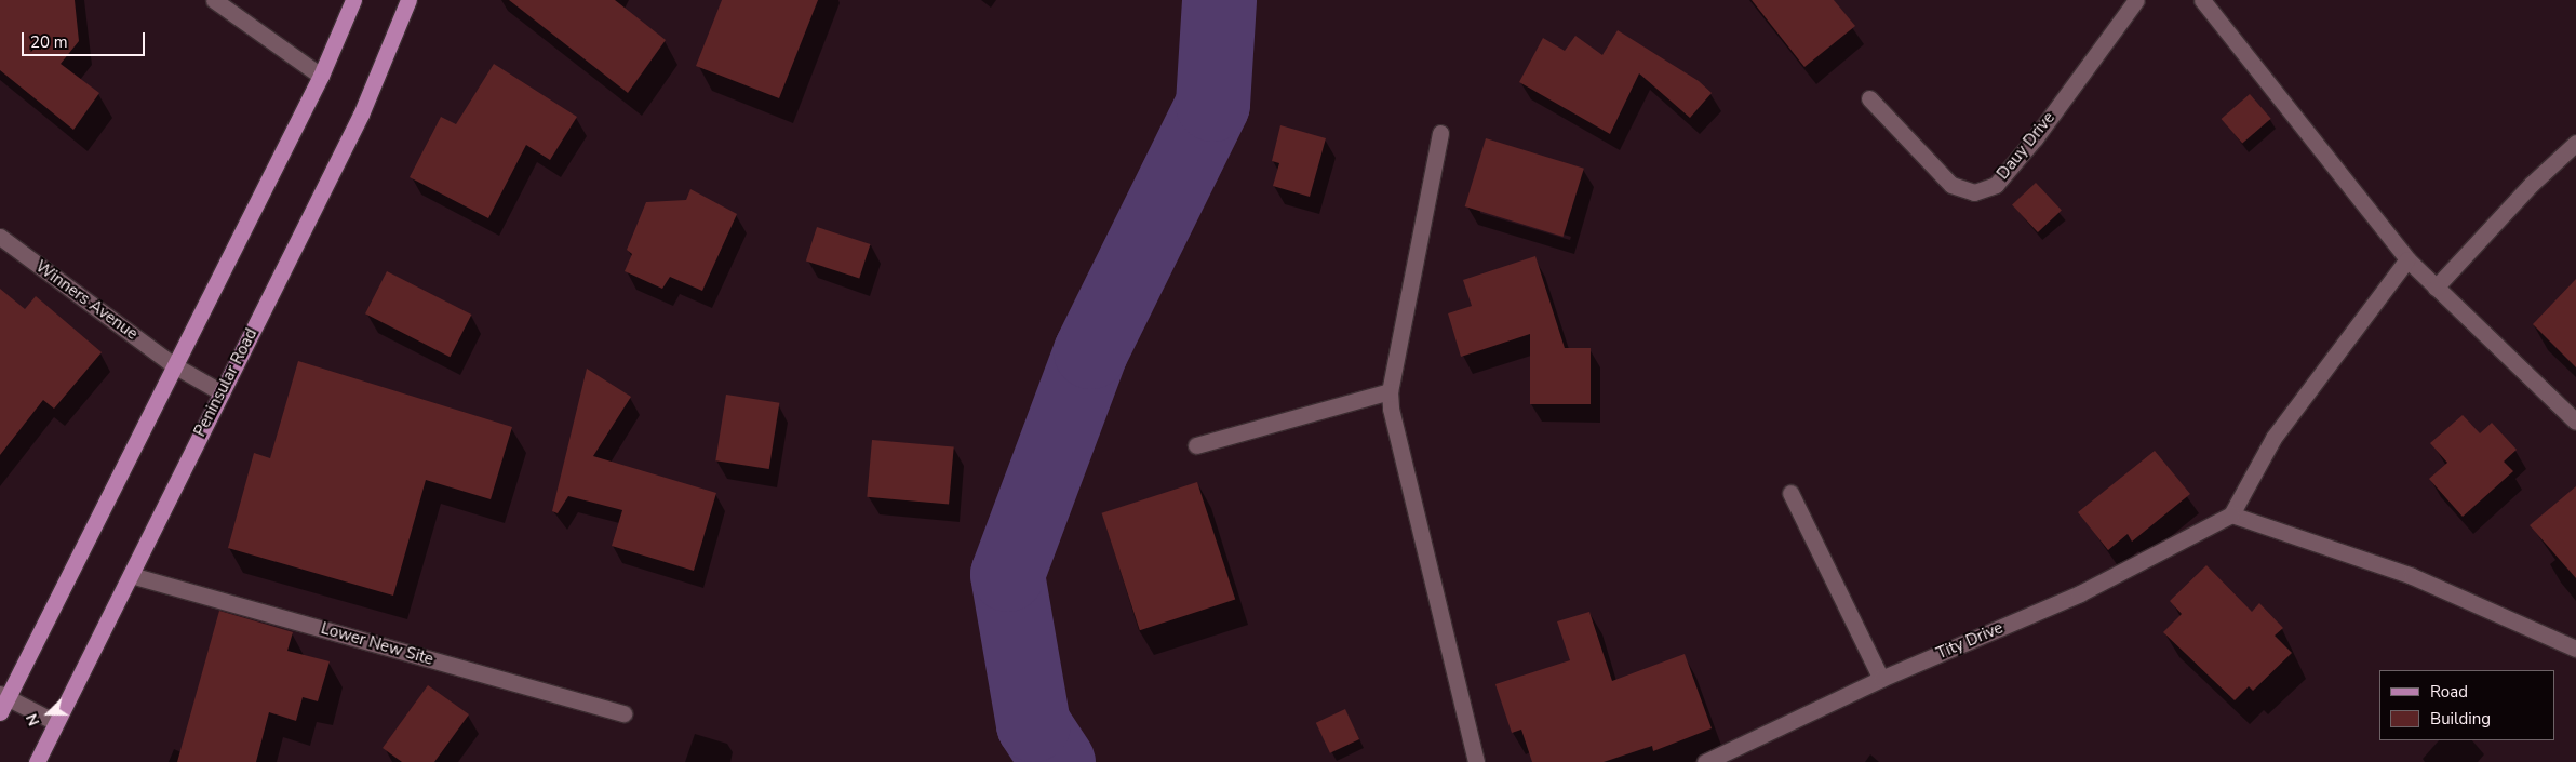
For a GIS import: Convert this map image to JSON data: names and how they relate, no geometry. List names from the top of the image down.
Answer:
{
  "streets": {
    "main road": ["Peninsular Road"],
    "street": [
      "Dauy Drive",
      "Winners Avenue",
      "Tity Drive",
      "Lower New Site"
    ]
  },
  "crossings": [
    ["Winners Avenue", "Peninsular Road"],
    ["Peninsular Road", "Lower New Site"]
  ],
  "legend": ["Road", "Building"],
  "scale_bar": "20 m",
  "north": "left"
}
